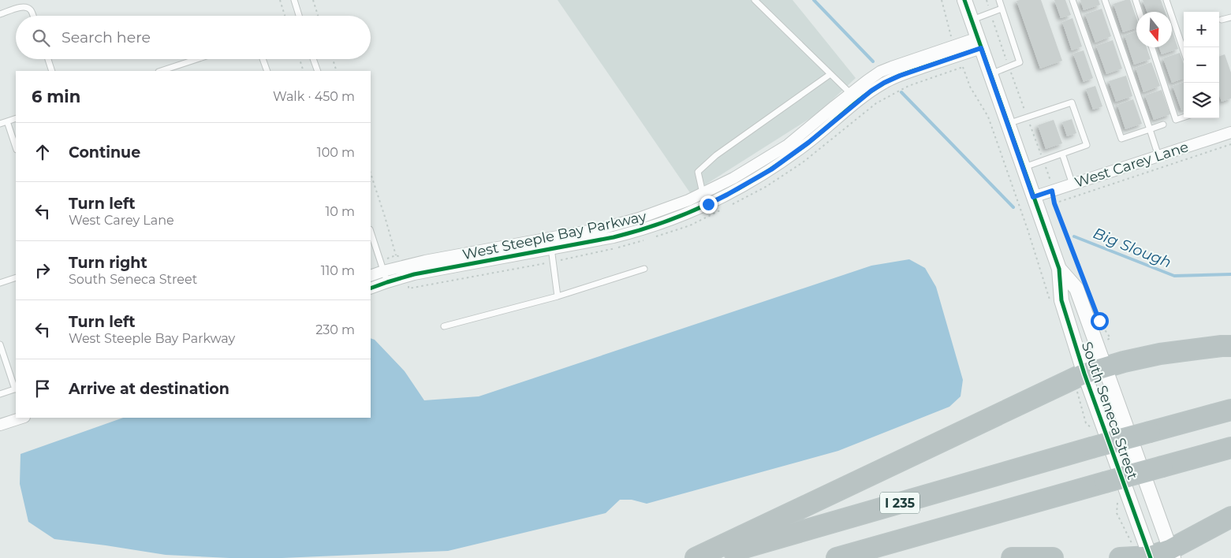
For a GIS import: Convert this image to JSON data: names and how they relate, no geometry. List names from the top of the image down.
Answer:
{
  "streets": {
    "highway": ["I 235"],
    "street": ["West Carey Lane", "West Steeple Bay Parkway", "South Seneca Street"]
  },
  "crossings": [
    ["West Carey Lane", "South Seneca Street"],
    ["West Steeple Bay Parkway", "South Seneca Street"]
  ],
  "water": ["Big Slough"],
  "north": "bottom",
  "page": {
    "map_buttons": ["+", "−"],
    "search": "Search here",
    "heading": ["6 min", "Walk · 450 m"],
    "list": [
      ["Continue", "100 m"],
      ["Turn left", "West Carey Lane", "10 m"],
      ["Turn right", "South Seneca Street", "110 m"],
      ["Turn left", "West Steeple Bay Parkway", "230 m"],
      "Arrive at destination"
    ]
  }
}
